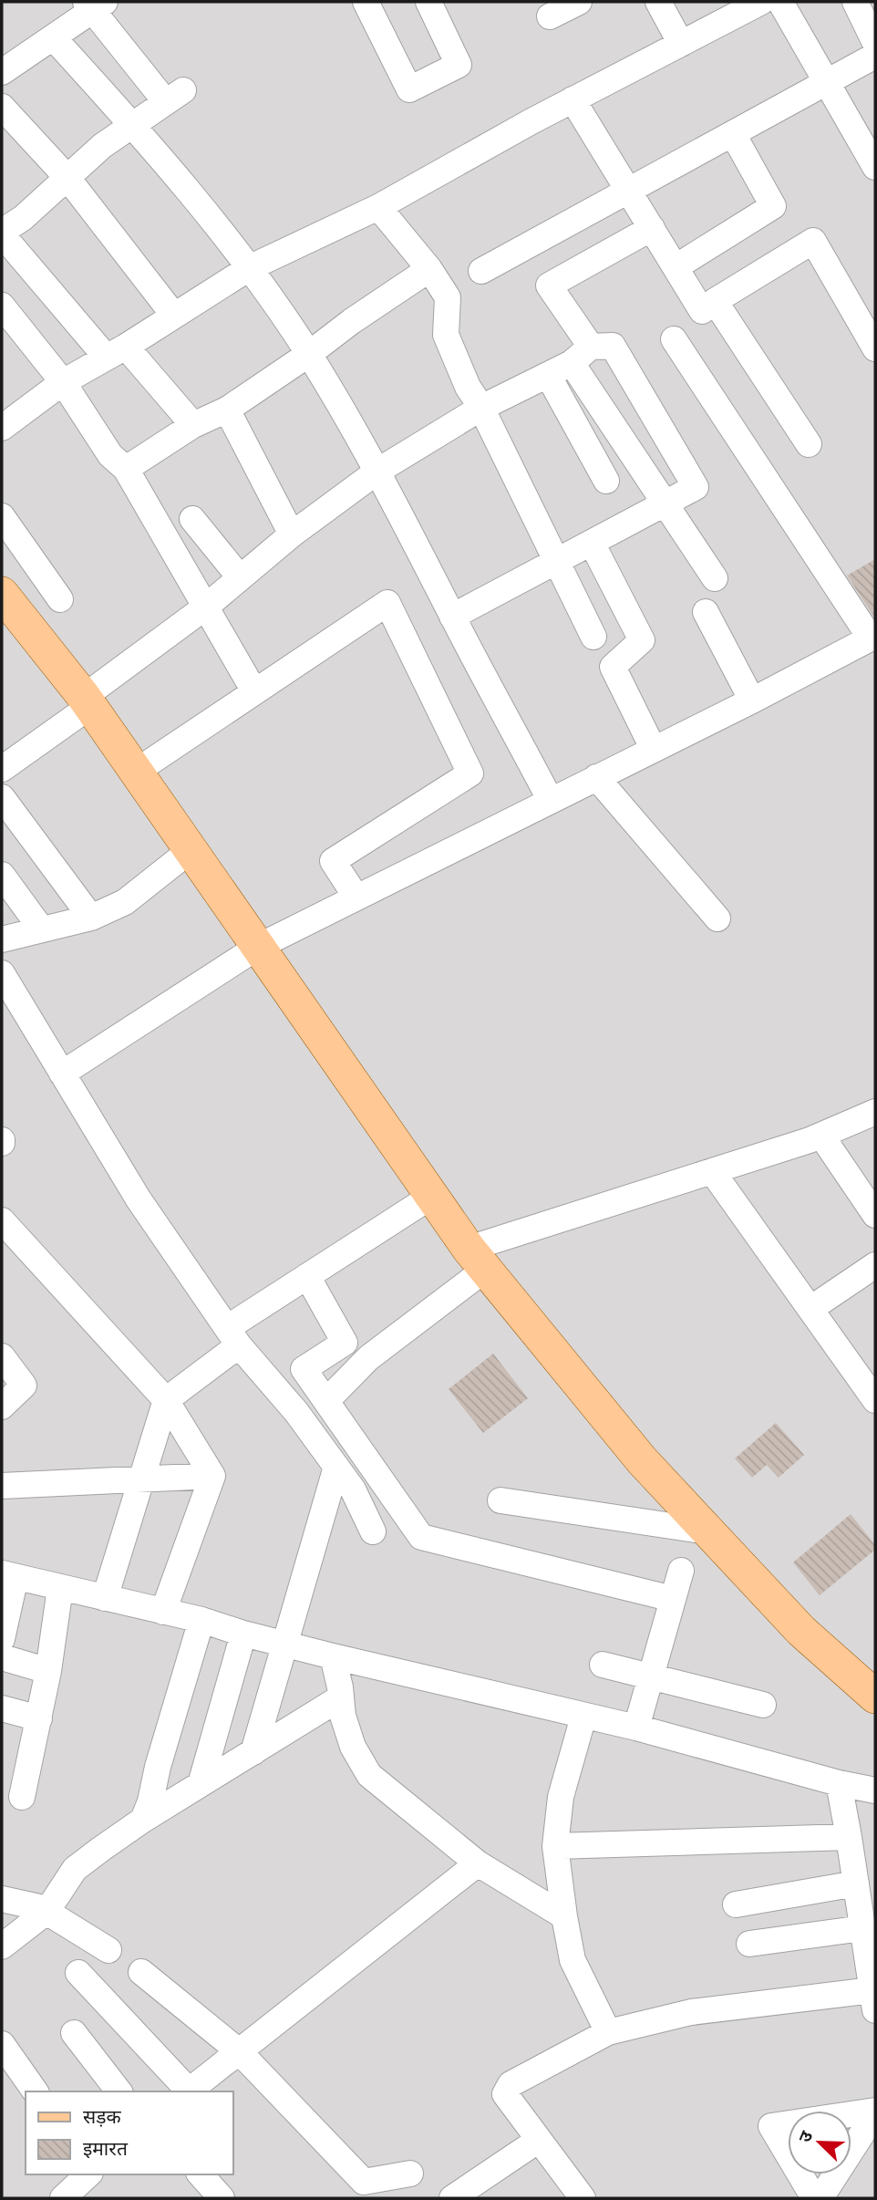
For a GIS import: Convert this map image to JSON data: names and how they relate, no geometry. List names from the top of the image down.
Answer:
{
  "legend": ["सड़क", "इमारत"],
  "north": "top left"
}
